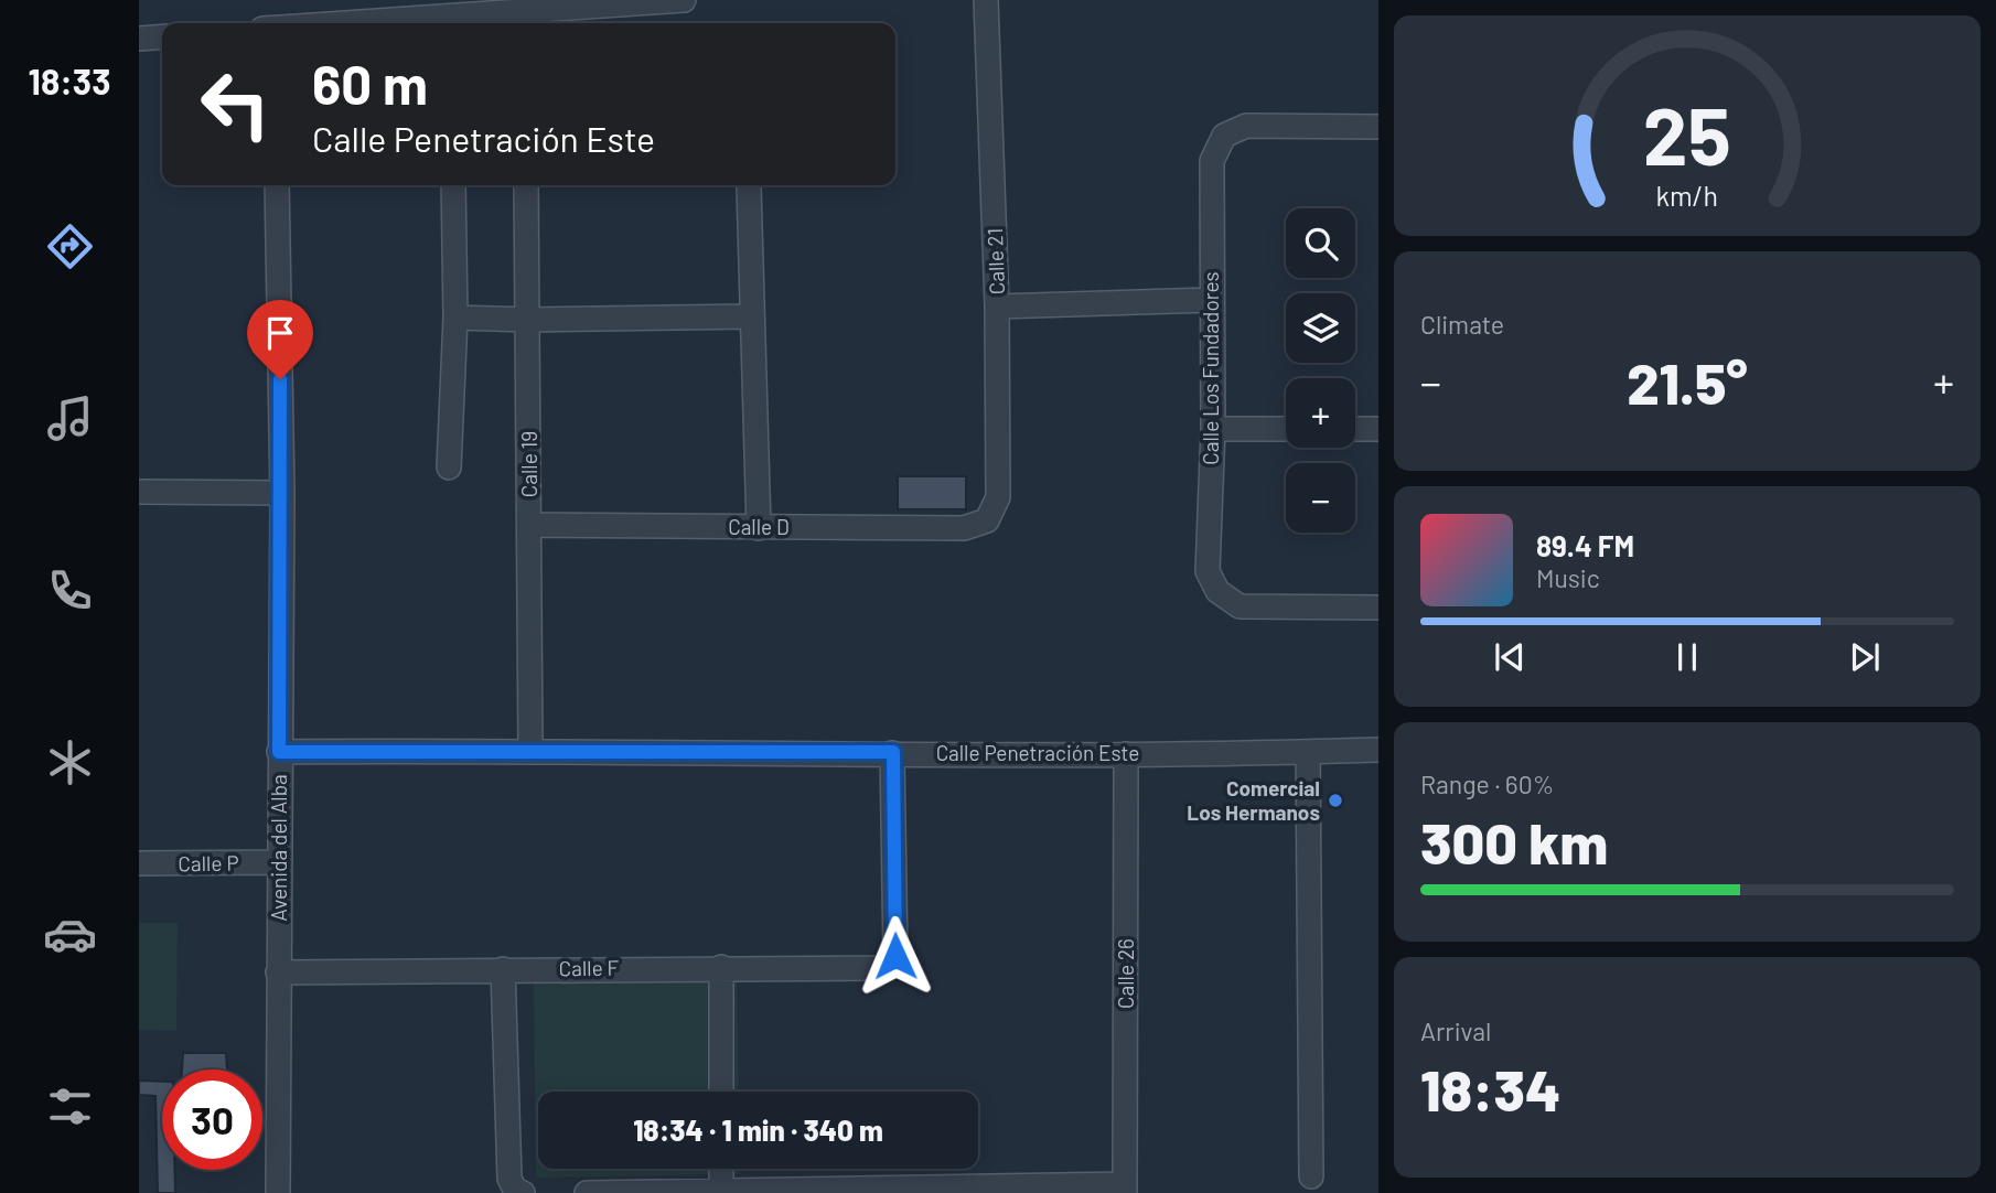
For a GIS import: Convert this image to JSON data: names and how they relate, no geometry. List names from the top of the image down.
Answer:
{
  "streets": {
    "street": [
      "Calle 21",
      "Calle Los Fundadores",
      "Calle 19",
      "Calle D",
      "Calle Penetración Este",
      "Avenida del Alba",
      "Calle P",
      "Calle F",
      "Calle 26"
    ]
  },
  "crossings": [
    ["Calle 21", "Calle D"],
    ["Calle 19", "Calle D"],
    ["Calle 19", "Calle Penetración Este"],
    ["Calle Penetración Este", "Avenida del Alba"],
    ["Calle Penetración Este", "Calle F"],
    ["Calle Penetración Este", "Calle 26"],
    ["Avenida del Alba", "Calle P"],
    ["Avenida del Alba", "Calle F"]
  ],
  "places": ["Comercial Los Hermanos"],
  "page": {
    "tabs": "18:33",
    "turn": ["60 m", "Calle Penetración Este"],
    "map_buttons": ["+", "−"],
    "tile": [
      "Climate",
      ["Range · 60%", "300 km"],
      ["Arrival", "18:34"]
    ],
    "heat": ["−", "21.5°", "+"],
    "song": ["89.4 FM", "Music"],
    "limit": "30",
    "trip": "18:34 · 1 min · 340 m",
    "gauge": ["25", "km/h"]
  }
}
